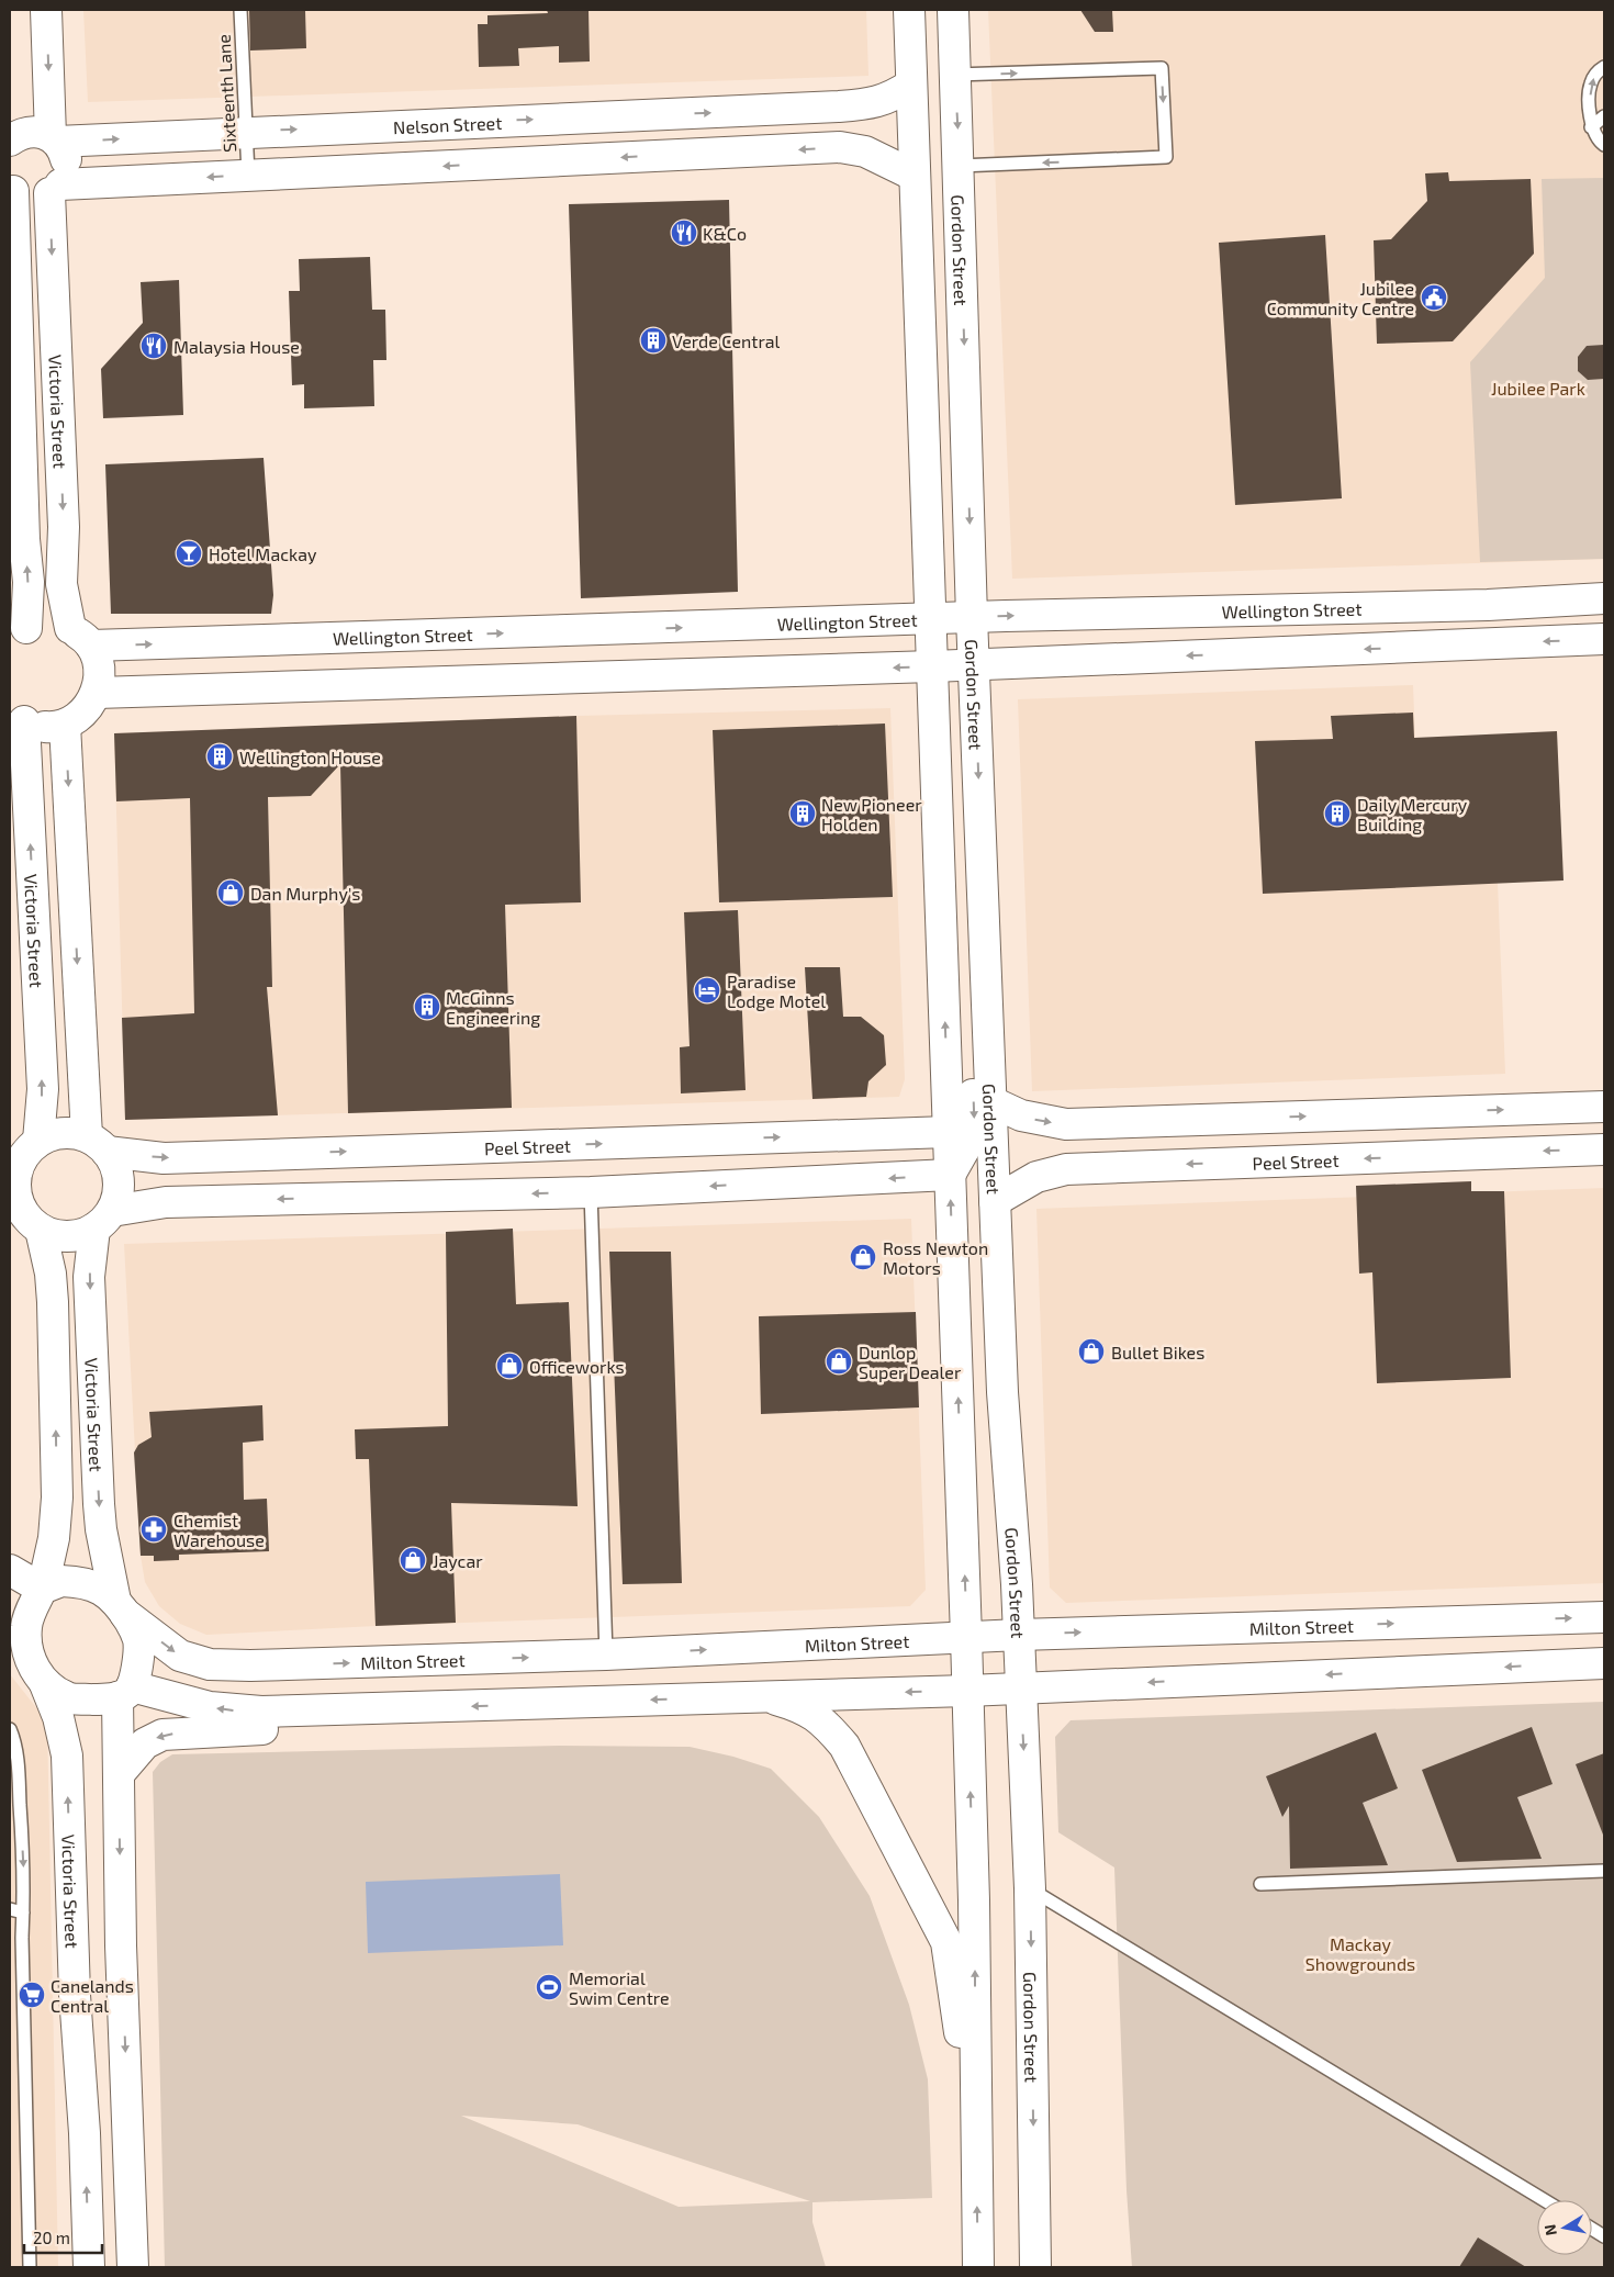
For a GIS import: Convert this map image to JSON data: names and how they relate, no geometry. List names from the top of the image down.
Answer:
{
  "streets": {
    "street": [
      "Nelson Street",
      "Gordon Street",
      "Victoria Street",
      "Wellington Street",
      "Peel Street",
      "Milton Street"
    ],
    "lane": ["Sixteenth Lane"]
  },
  "crossings": [
    ["Sixteenth Lane", "Nelson Street"],
    ["Nelson Street", "Victoria Street"],
    ["Gordon Street", "Wellington Street"],
    ["Gordon Street", "Peel Street"],
    ["Gordon Street", "Milton Street"],
    ["Victoria Street", "Wellington Street"],
    ["Victoria Street", "Peel Street"],
    ["Victoria Street", "Milton Street"]
  ],
  "parks": ["Jubilee Park", "Mackay Showgrounds"],
  "places": {
    "restaurant": ["K&Co", "Malaysia House"],
    "public building": ["Jubilee Community Centre"],
    "building": [
      "Verde Central",
      "Wellington House",
      "New Pioneer Holden",
      "Daily Mercury Building",
      "McGinns Engineering"
    ],
    "bar": ["Hotel Mackay"],
    "shop": [
      "Dan Murphy's",
      "Ross Newton Motors",
      "Bullet Bikes",
      "Dunlop Super Dealer",
      "Officeworks",
      "Jaycar"
    ],
    "hotel": ["Paradise Lodge Motel"],
    "pharmacy": ["Chemist Warehouse"],
    "sports": ["Memorial Swim Centre"],
    "supermarket": ["Canelands Central"]
  },
  "scale_bar": "20 m",
  "north": "left"
}
